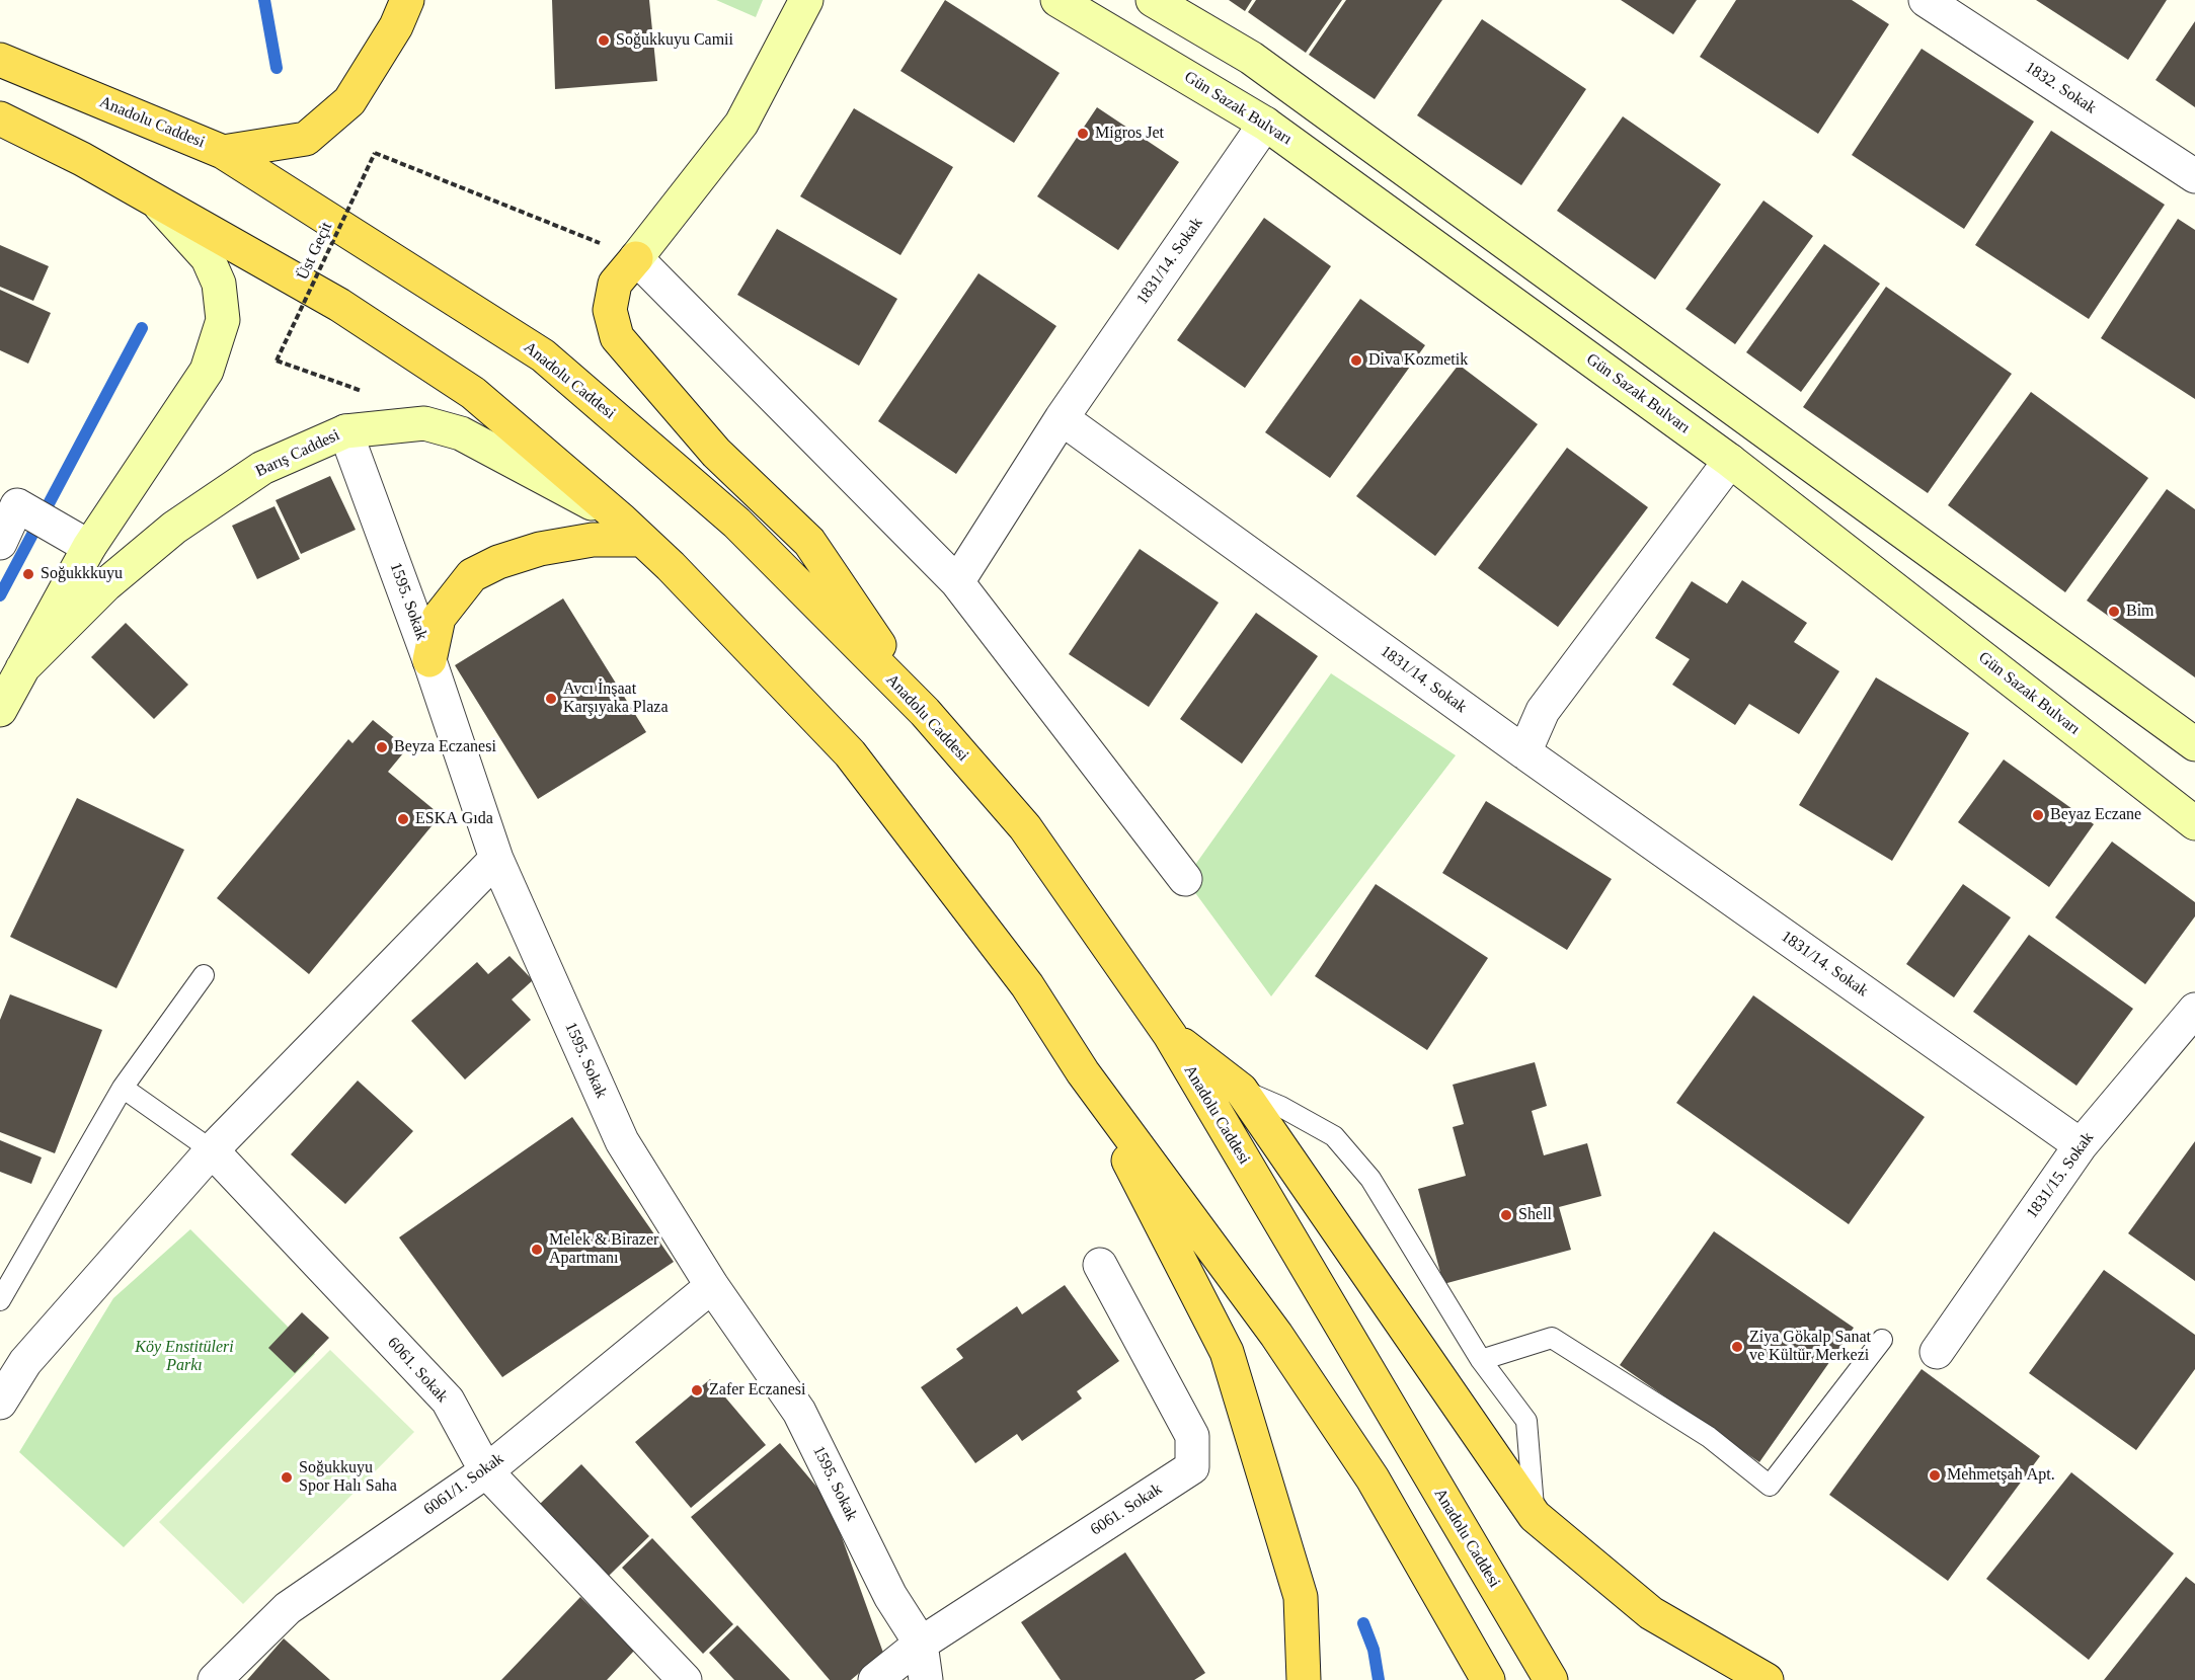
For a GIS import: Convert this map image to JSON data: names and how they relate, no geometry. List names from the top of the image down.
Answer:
{
  "streets": {
    "highway": ["Anadolu Caddesi"],
    "main road": ["Gün Sazak Bulvarı", "Barış Caddesi"],
    "street": [
      "1832. Sokak",
      "1831/14. Sokak",
      "1595. Sokak",
      "1831/15. Sokak",
      "6061. Sokak",
      "6061/1. Sokak"
    ],
    "path": ["Üst Geçit"]
  },
  "crossings": [
    ["Gün Sazak Bulvarı", "1831/14. Sokak"],
    ["1831/14. Sokak", "1831/15. Sokak"],
    ["Barış Caddesi", "1595. Sokak"],
    ["1595. Sokak", "6061. Sokak"],
    ["1595. Sokak", "6061/1. Sokak"],
    ["6061. Sokak", "6061/1. Sokak"]
  ],
  "parks": ["Köy Enstitüleri Parkı"],
  "places": [
    "Soğukkuyu Camii",
    "Migros Jet",
    "Diva Kozmetik",
    "Soğukkkuyu",
    "Bim",
    "Avcı İnşaat Karşıyaka Plaza",
    "Beyza Eczanesi",
    "Beyaz Eczane",
    "ESKA Gıda",
    "Shell",
    "Melek & Birazer Apartmanı",
    "Ziya Gökalp Sanat ve Kültür Merkezi",
    "Zafer Eczanesi",
    "Mehmetşah Apt.",
    "Soğukkuyu Spor Halı Saha"
  ]
}
